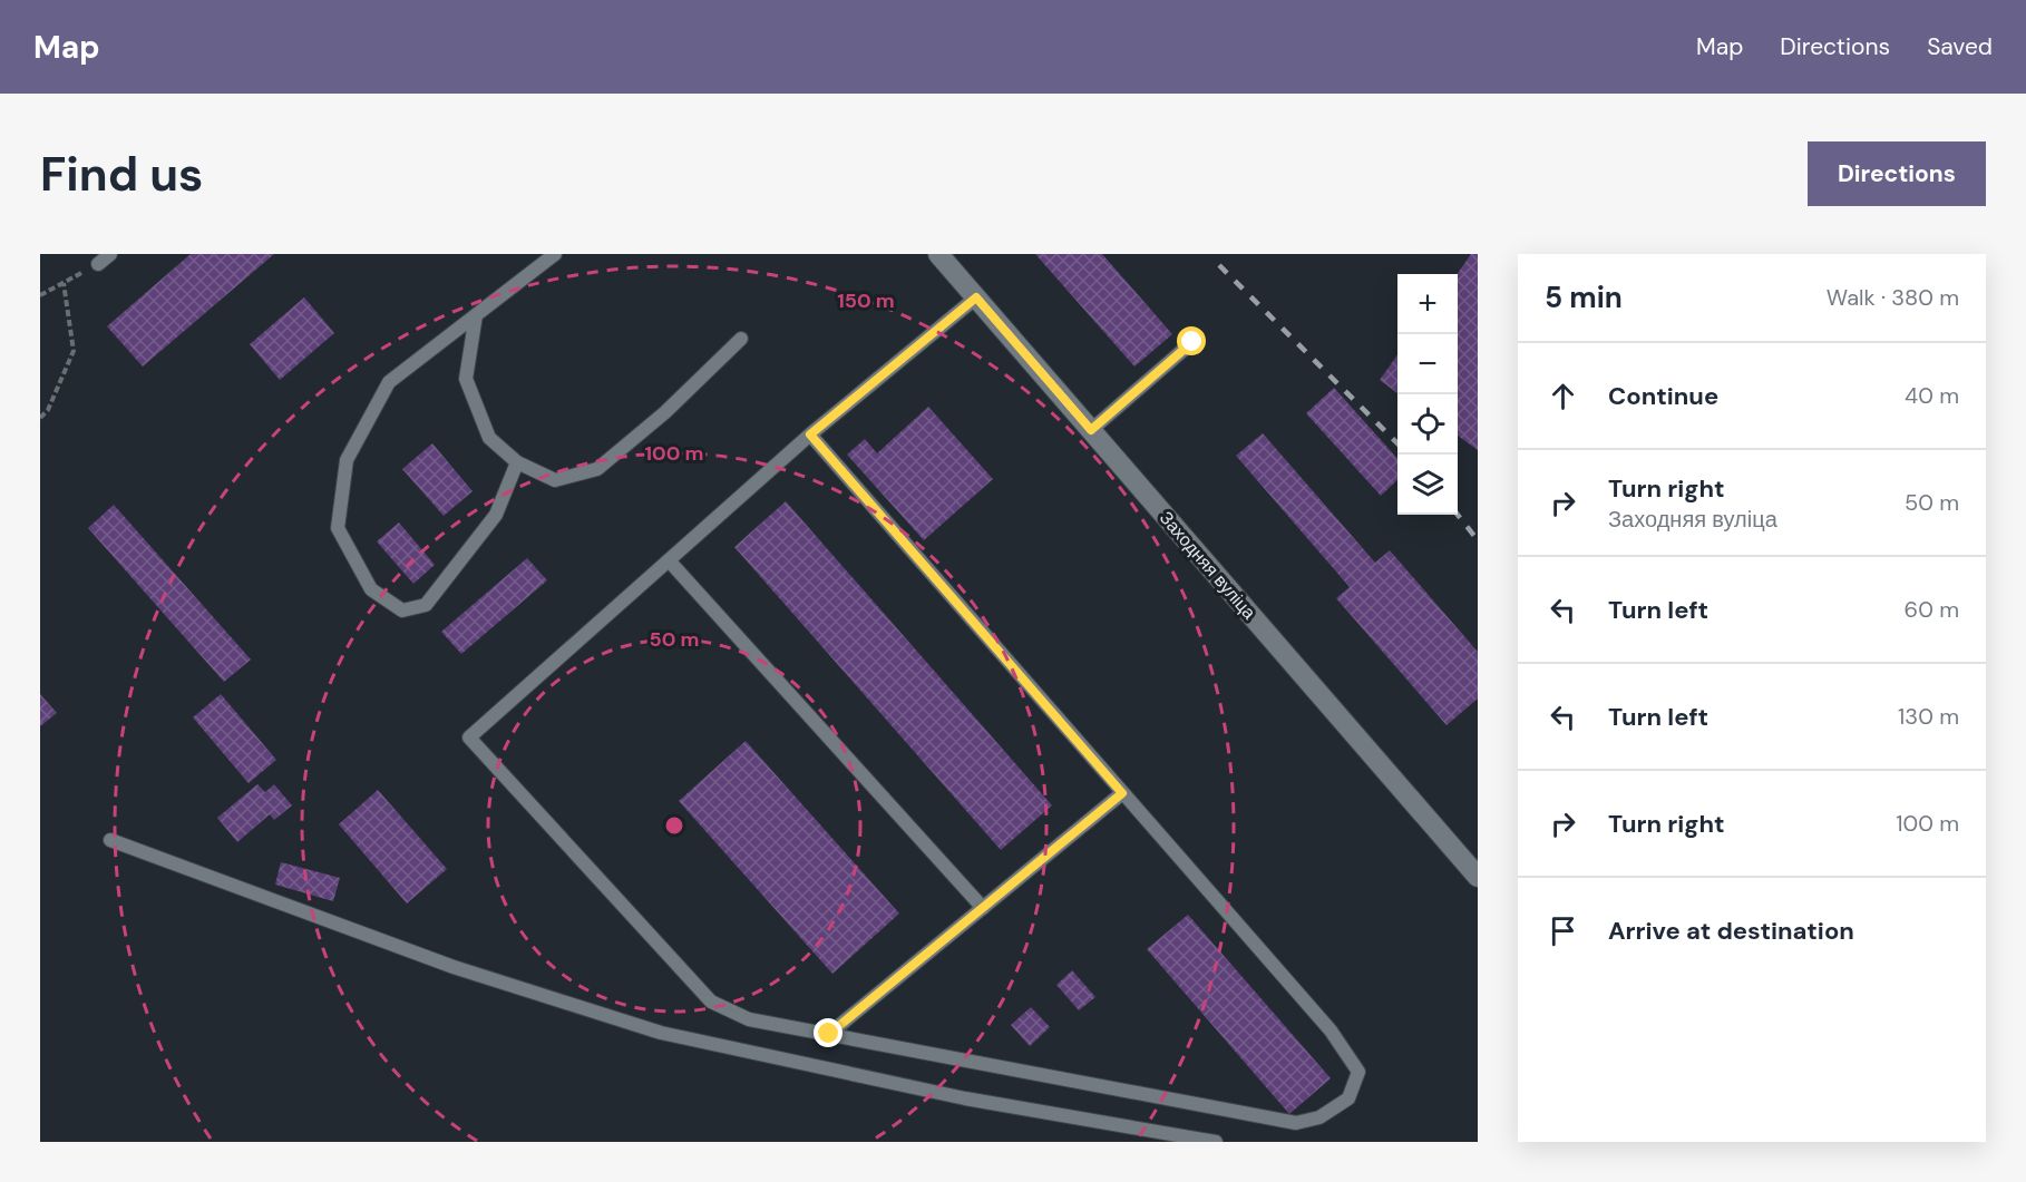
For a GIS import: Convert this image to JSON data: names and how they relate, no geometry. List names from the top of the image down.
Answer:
{
  "streets": {
    "street": ["Заходняя вуліца"]
  },
  "page": {
    "header": "Map",
    "nav": ["Map", "Directions", "Saved"],
    "buttons": "Directions",
    "title": "Find us",
    "heading": ["5 min", "Walk · 380 m"],
    "map_buttons": ["+", "−"],
    "list": [
      ["Continue", "40 m"],
      ["Turn right", "Заходняя вуліца", "50 m"],
      ["Turn left", "60 m"],
      ["Turn left", "130 m"],
      ["Turn right", "100 m"],
      "Arrive at destination"
    ]
  },
  "rings": ["150 m", "100 m", "50 m"]
}
